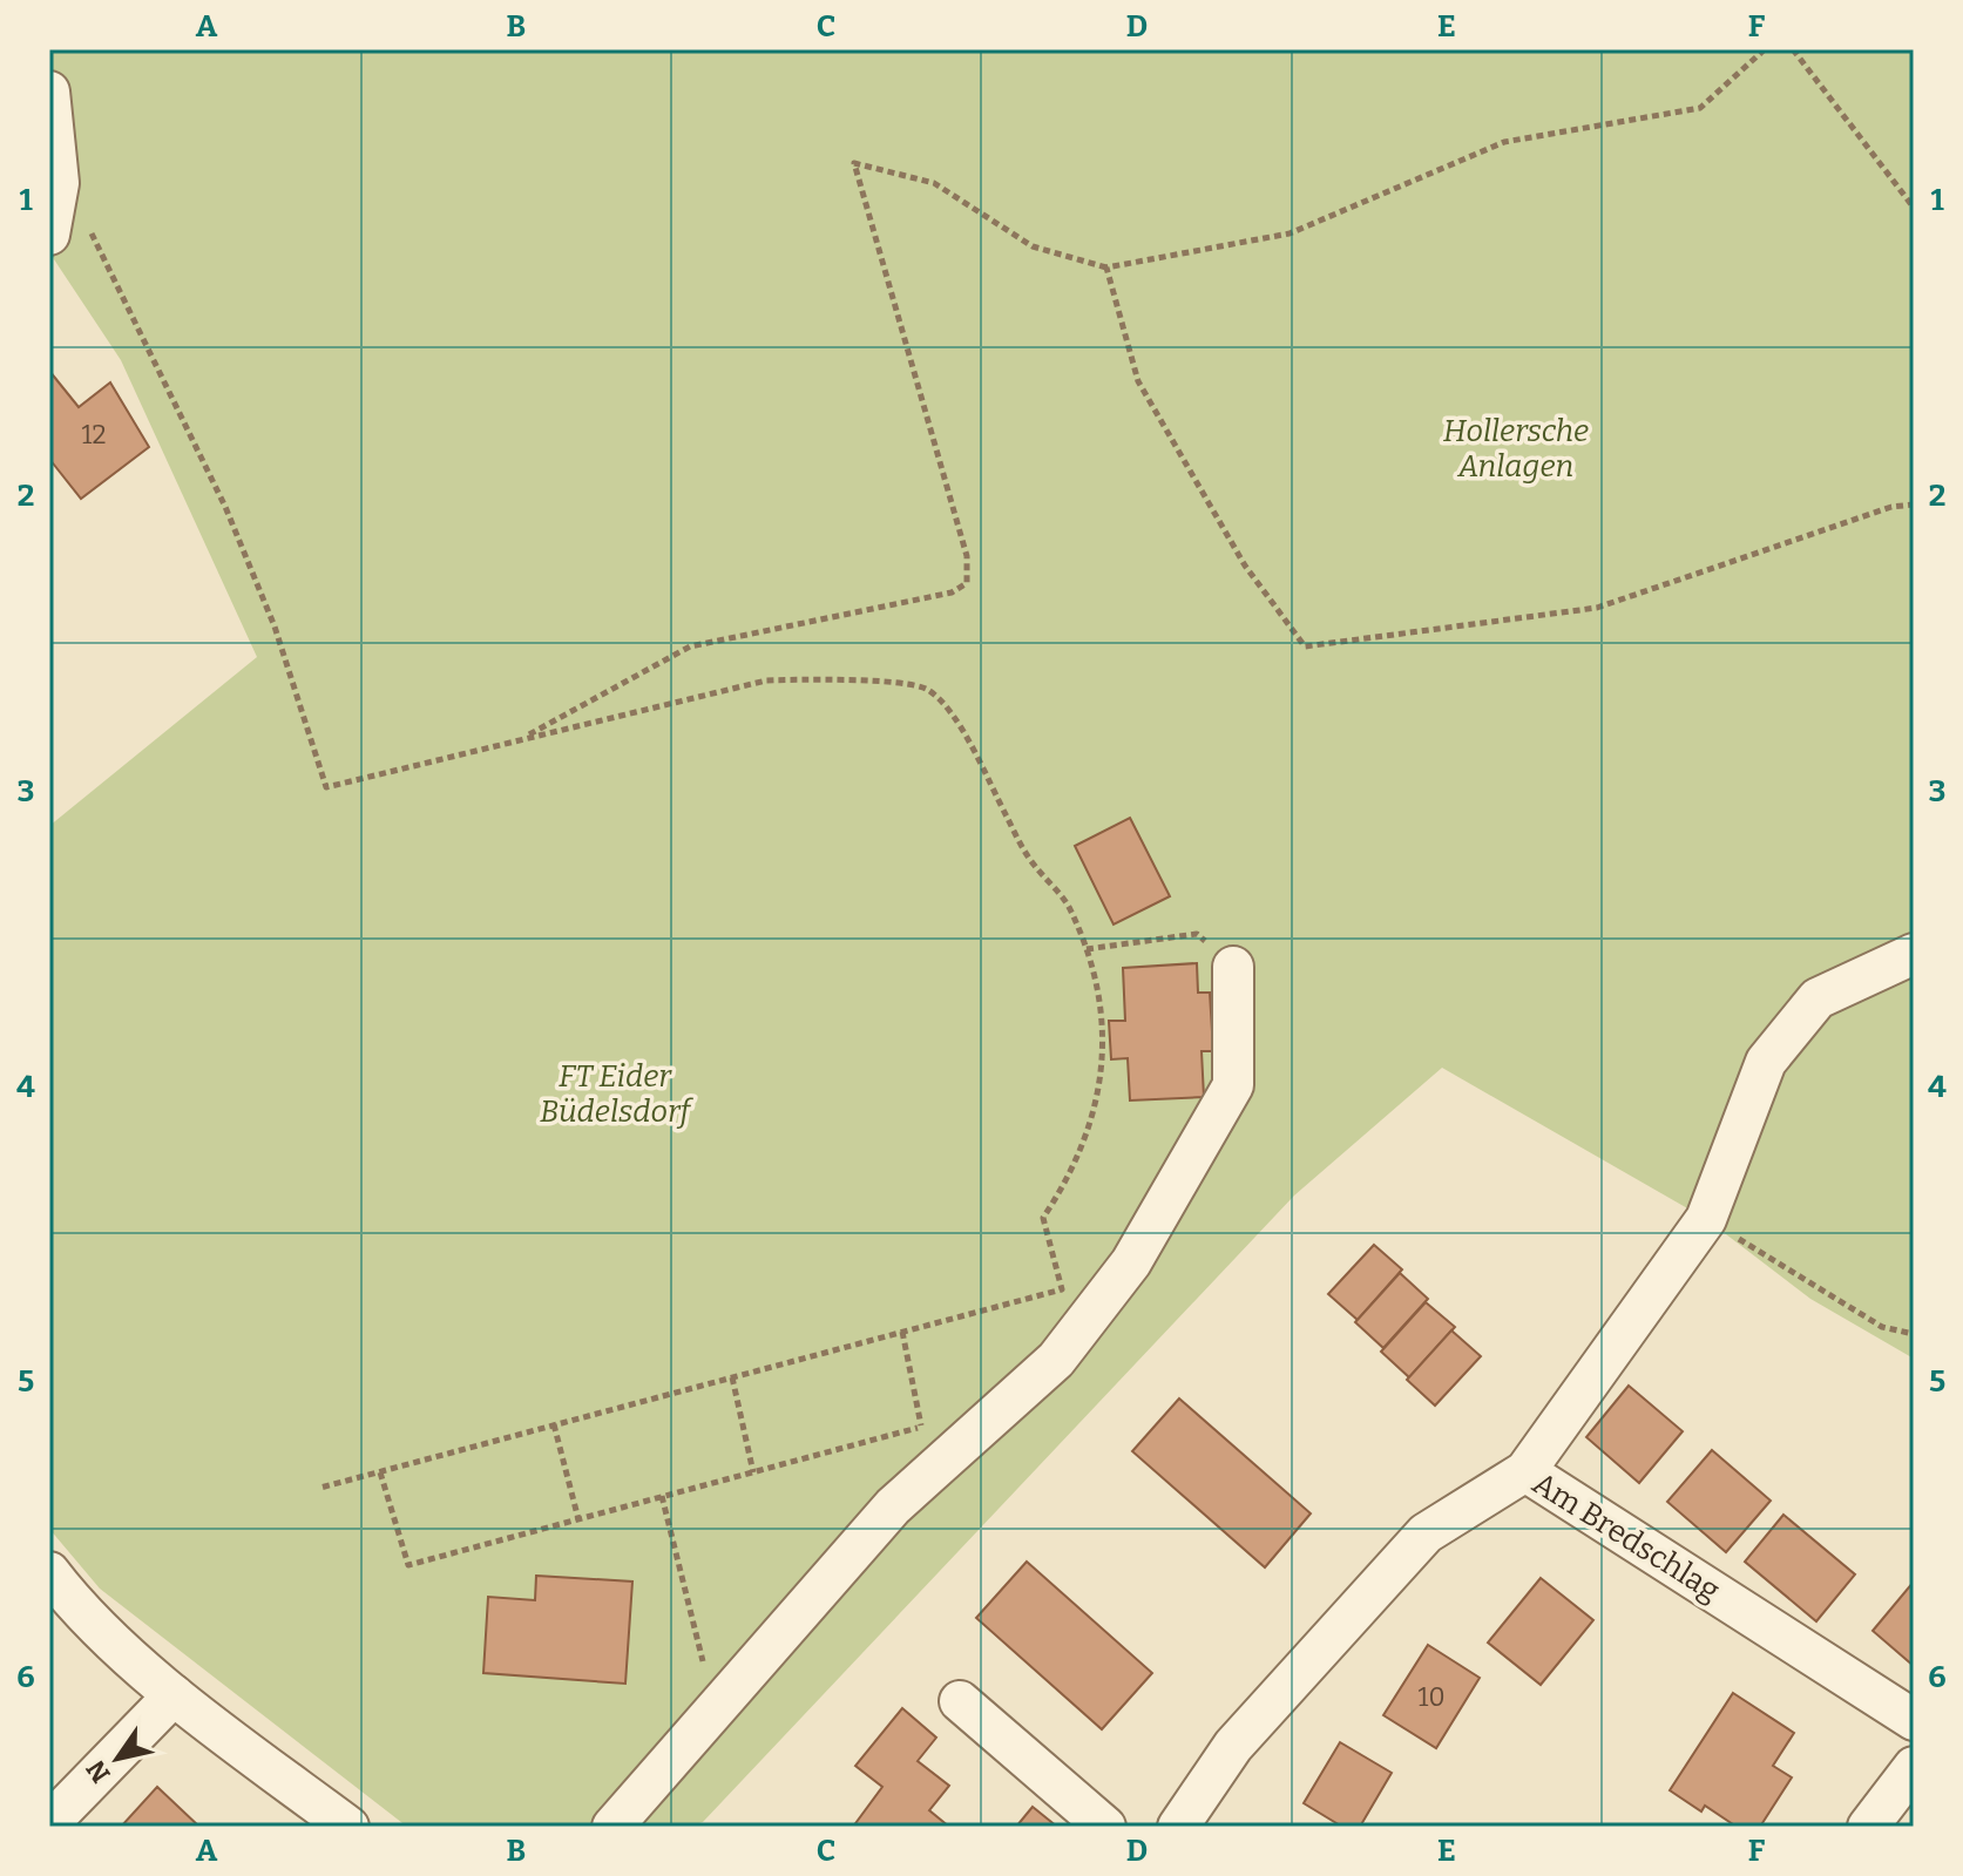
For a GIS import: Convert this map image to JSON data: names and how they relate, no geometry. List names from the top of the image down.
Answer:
{
  "streets": {
    "street": ["Am Bredschlag"]
  },
  "parks": ["Hollersche Anlagen", "FT Eider Büdelsdorf"],
  "house_numbers": ["12", "10"],
  "north": "bottom left",
  "grid": {
    "columns": [
      "A",
      "B",
      "C",
      "D",
      "E",
      "F"
    ],
    "rows": [
      "1",
      "2",
      "3",
      "4",
      "5",
      "6"
    ]
  }
}
